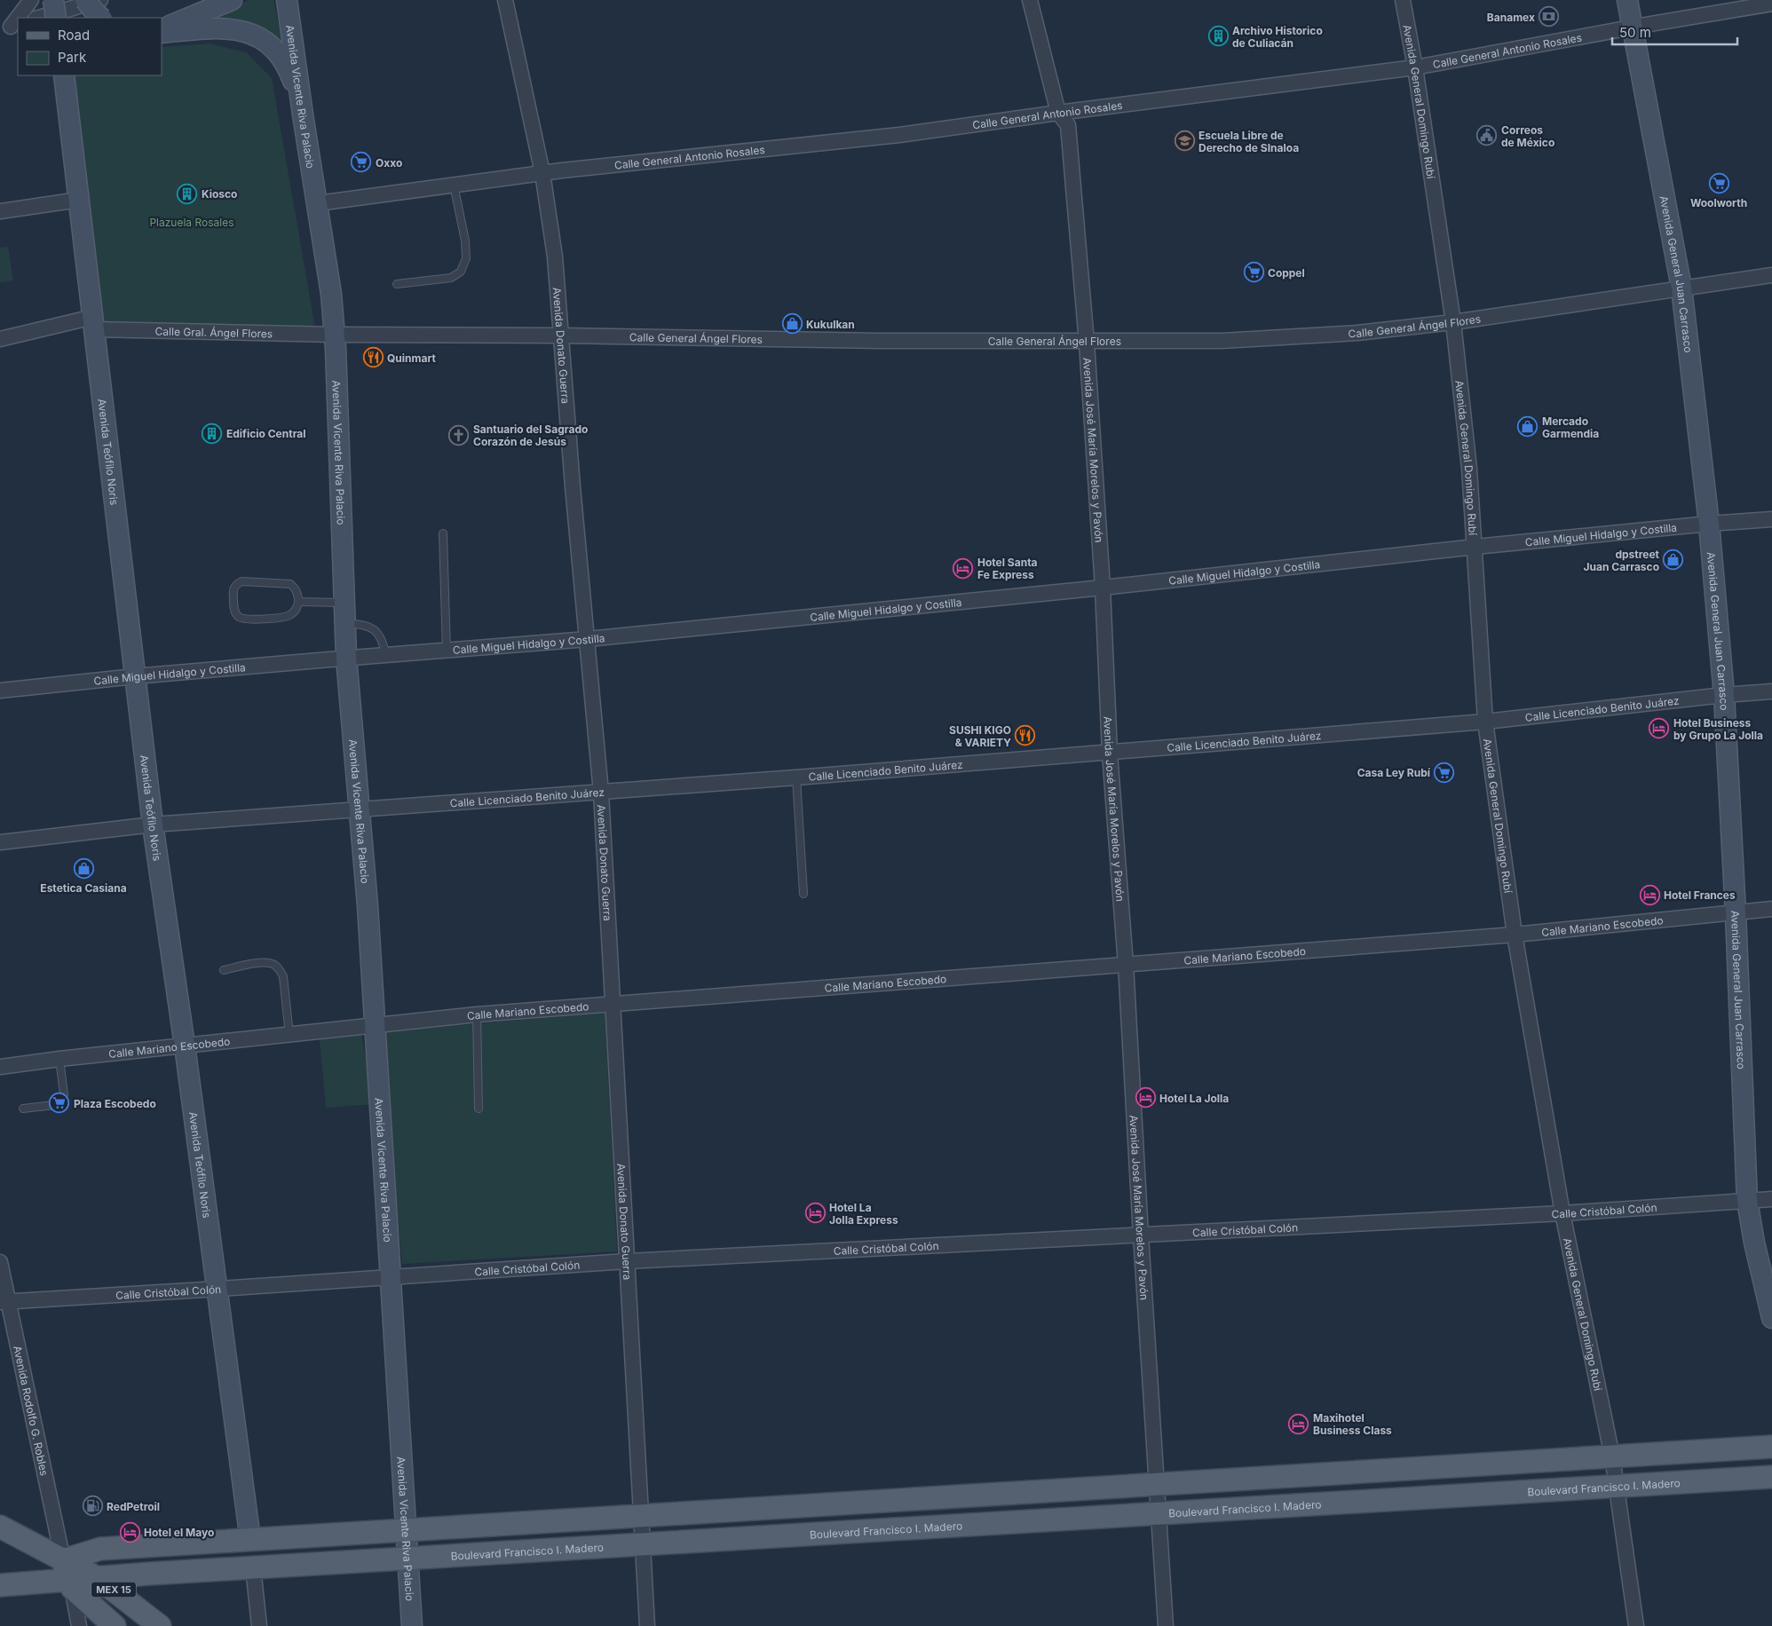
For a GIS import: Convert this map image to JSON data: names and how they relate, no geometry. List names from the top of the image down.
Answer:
{
  "streets": {
    "main road": [
      "Avenida Vicente Riva Palacio",
      "Avenida General Juan Carrasco",
      "Avenida Teófilo Noris",
      "Boulevard Francisco I. Madero",
      "MEX 15"
    ],
    "street": [
      "Calle General Antonio Rosales",
      "Avenida General Domingo Rubí",
      "Calle General Ángel Flores",
      "Calle Gral. Ángel Flores",
      "Avenida Donato Guerra",
      "Avenida José María Morelos y Pavón",
      "Calle Miguel Hidalgo y Costilla",
      "Calle Licenciado Benito Juárez",
      "Calle Mariano Escobedo",
      "Calle Cristóbal Colón",
      "Avenida Rodolfo G. Robles"
    ]
  },
  "crossings": [
    ["Calle General Antonio Rosales", "Avenida Vicente Riva Palacio"],
    ["Calle General Antonio Rosales", "Avenida General Domingo Rubí"],
    ["Calle General Antonio Rosales", "Avenida General Juan Carrasco"],
    ["Calle General Antonio Rosales", "Avenida Donato Guerra"],
    ["Calle General Antonio Rosales", "Avenida José María Morelos y Pavón"],
    ["Avenida Vicente Riva Palacio", "Calle General Ángel Flores"],
    ["Avenida Vicente Riva Palacio", "Calle Gral. Ángel Flores"],
    ["Avenida Vicente Riva Palacio", "Calle Miguel Hidalgo y Costilla"],
    ["Avenida Vicente Riva Palacio", "Calle Licenciado Benito Juárez"],
    ["Avenida Vicente Riva Palacio", "Calle Mariano Escobedo"],
    ["Avenida Vicente Riva Palacio", "Calle Cristóbal Colón"],
    ["Avenida Vicente Riva Palacio", "Boulevard Francisco I. Madero"],
    ["Avenida General Domingo Rubí", "Calle General Ángel Flores"],
    ["Avenida General Domingo Rubí", "Calle Miguel Hidalgo y Costilla"],
    ["Avenida General Domingo Rubí", "Calle Licenciado Benito Juárez"],
    ["Avenida General Domingo Rubí", "Calle Mariano Escobedo"],
    ["Avenida General Domingo Rubí", "Calle Cristóbal Colón"],
    ["Avenida General Domingo Rubí", "Boulevard Francisco I. Madero"],
    ["Avenida General Juan Carrasco", "Calle General Ángel Flores"],
    ["Avenida General Juan Carrasco", "Calle Miguel Hidalgo y Costilla"],
    ["Avenida General Juan Carrasco", "Calle Licenciado Benito Juárez"],
    ["Avenida General Juan Carrasco", "Calle Mariano Escobedo"],
    ["Avenida General Juan Carrasco", "Calle Cristóbal Colón"],
    ["Calle General Ángel Flores", "Calle Gral. Ángel Flores"],
    ["Calle General Ángel Flores", "Avenida Donato Guerra"],
    ["Calle General Ángel Flores", "Avenida José María Morelos y Pavón"],
    ["Calle Gral. Ángel Flores", "Avenida Teófilo Noris"],
    ["Avenida Donato Guerra", "Calle Miguel Hidalgo y Costilla"],
    ["Avenida Donato Guerra", "Calle Licenciado Benito Juárez"],
    ["Avenida Donato Guerra", "Calle Mariano Escobedo"],
    ["Avenida Donato Guerra", "Calle Cristóbal Colón"],
    ["Avenida Donato Guerra", "Boulevard Francisco I. Madero"],
    ["Avenida Teófilo Noris", "Calle Miguel Hidalgo y Costilla"],
    ["Avenida Teófilo Noris", "Calle Licenciado Benito Juárez"],
    ["Avenida Teófilo Noris", "Calle Mariano Escobedo"],
    ["Avenida Teófilo Noris", "Calle Cristóbal Colón"],
    ["Avenida José María Morelos y Pavón", "Calle Miguel Hidalgo y Costilla"],
    ["Avenida José María Morelos y Pavón", "Calle Licenciado Benito Juárez"],
    ["Avenida José María Morelos y Pavón", "Calle Mariano Escobedo"],
    ["Avenida José María Morelos y Pavón", "Calle Cristóbal Colón"],
    ["Avenida José María Morelos y Pavón", "Boulevard Francisco I. Madero"],
    ["Calle Cristóbal Colón", "Avenida Rodolfo G. Robles"],
    ["Avenida Rodolfo G. Robles", "MEX 15"],
    ["Boulevard Francisco I. Madero", "MEX 15"]
  ],
  "parks": ["Plazuela Rosales"],
  "places": {
    "bank": ["Banamex"],
    "building": ["Archivo Historico de Culiacán", "Kiosco", "Edificio Central"],
    "public building": ["Correos de México"],
    "school or university": ["Escuela Libre de Derecho de SInaloa"],
    "supermarket": [
      "Oxxo",
      "Woolworth",
      "Coppel",
      "Casa Ley Rubí",
      "Plaza Escobedo"
    ],
    "shop": [
      "Kukulkan",
      "Mercado Garmendia",
      "dpstreet Juan Carrasco",
      "Estetica Casiana"
    ],
    "restaurant": ["Quinmart", "SUSHI KIGO & VARIETY"],
    "church": ["Santuario del Sagrado Corazón de Jesús"],
    "hotel": [
      "Hotel Santa Fe Express",
      "Hotel Business by Grupo La Jolla",
      "Hotel Frances",
      "Hotel La Jolla",
      "Hotel La Jolla Express",
      "Maxihotel Business Class",
      "Hotel el Mayo"
    ],
    "fuel station": ["RedPetroil"]
  },
  "legend": ["Road", "Park"],
  "scale_bar": "50 m"
}
